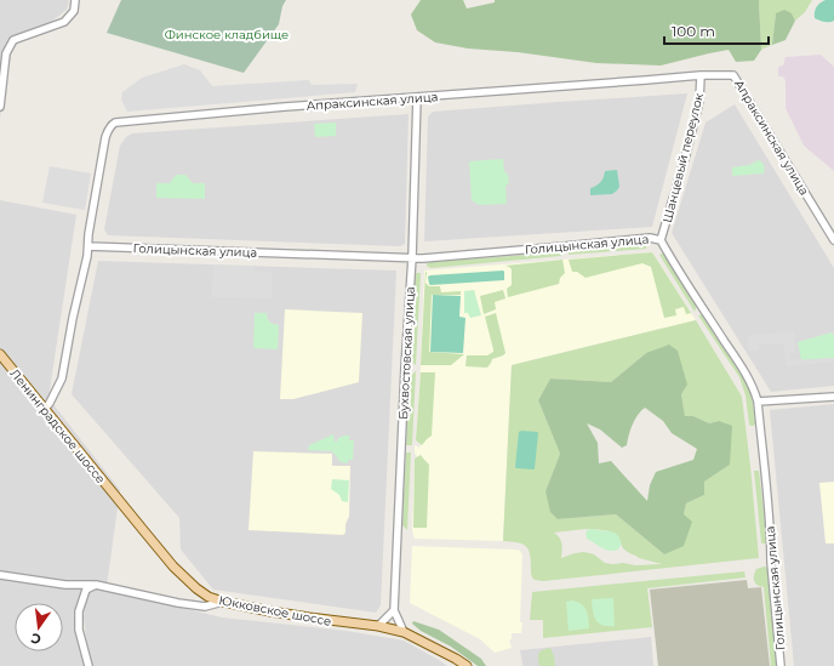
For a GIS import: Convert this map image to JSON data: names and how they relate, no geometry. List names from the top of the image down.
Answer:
{
  "streets": {
    "main road": ["Ленинградское шоссе", "Юкковское шоссе"],
    "street": [
      "Апраксинская улица",
      "Шанцевый переулок",
      "Голицынская улица",
      "Бухвостовская улица"
    ]
  },
  "crossings": [
    ["Апраксинская улица", "Шанцевый переулок"],
    ["Апраксинская улица", "Голицынская улица"],
    ["Апраксинская улица", "Бухвостовская улица"],
    ["Апраксинская улица", "Ленинградское шоссе"],
    ["Шанцевый переулок", "Голицынская улица"],
    ["Голицынская улица", "Бухвостовская улица"],
    ["Бухвостовская улица", "Юкковское шоссе"],
    ["Ленинградское шоссе", "Юкковское шоссе"]
  ],
  "parks": ["Финское кладбище"],
  "scale_bar": "100 m",
  "north": "bottom"
}
